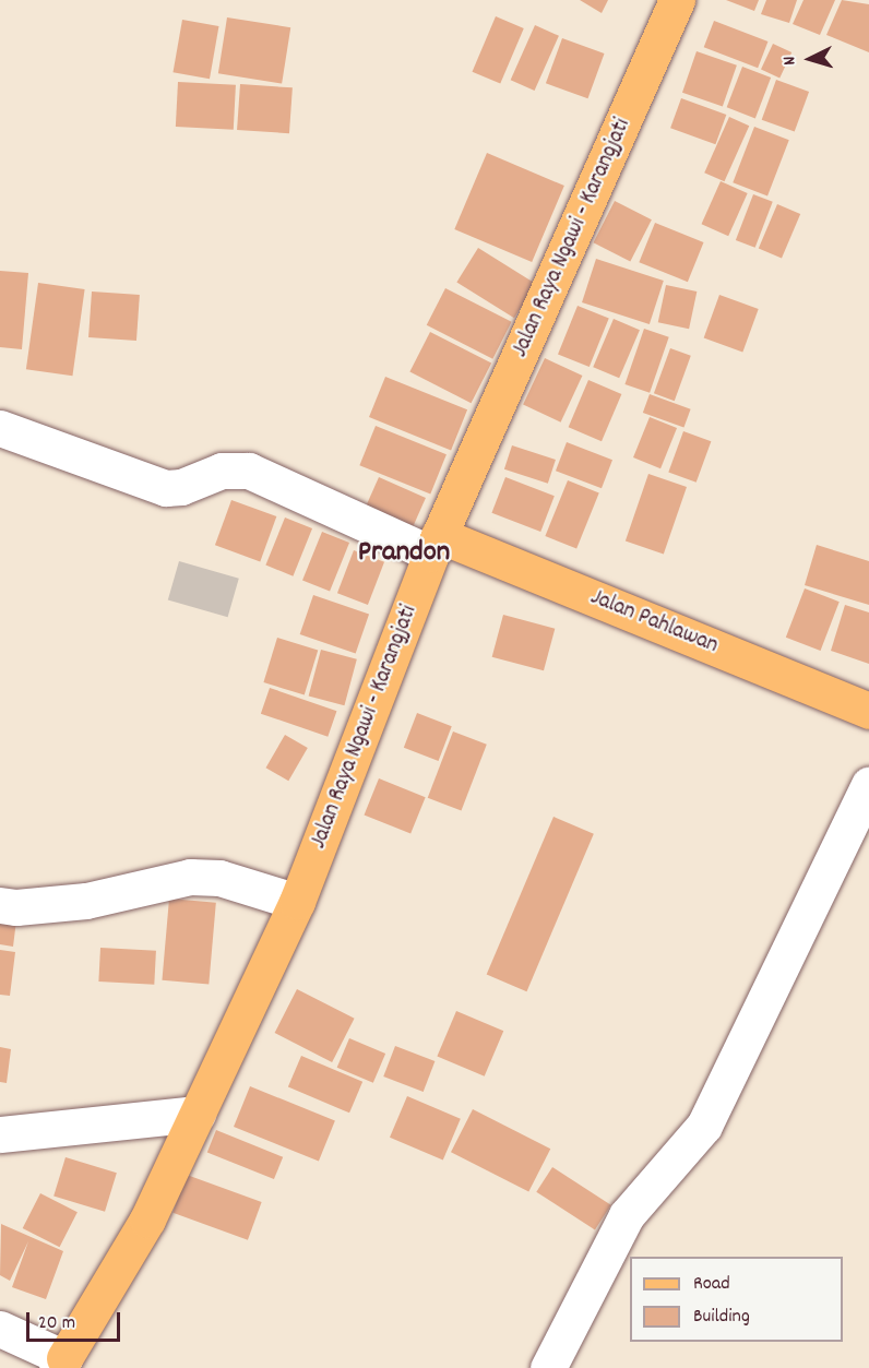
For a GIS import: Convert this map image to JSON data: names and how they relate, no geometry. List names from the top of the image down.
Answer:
{
  "streets": {
    "main road": ["Jalan Raya Ngawi - Karangjati", "Jalan Pahlawan"]
  },
  "crossings": [
    ["Jalan Raya Ngawi - Karangjati", "Jalan Pahlawan"]
  ],
  "districts": ["Prandon"],
  "legend": ["Road", "Building"],
  "scale_bar": "20 m",
  "north": "left"
}
